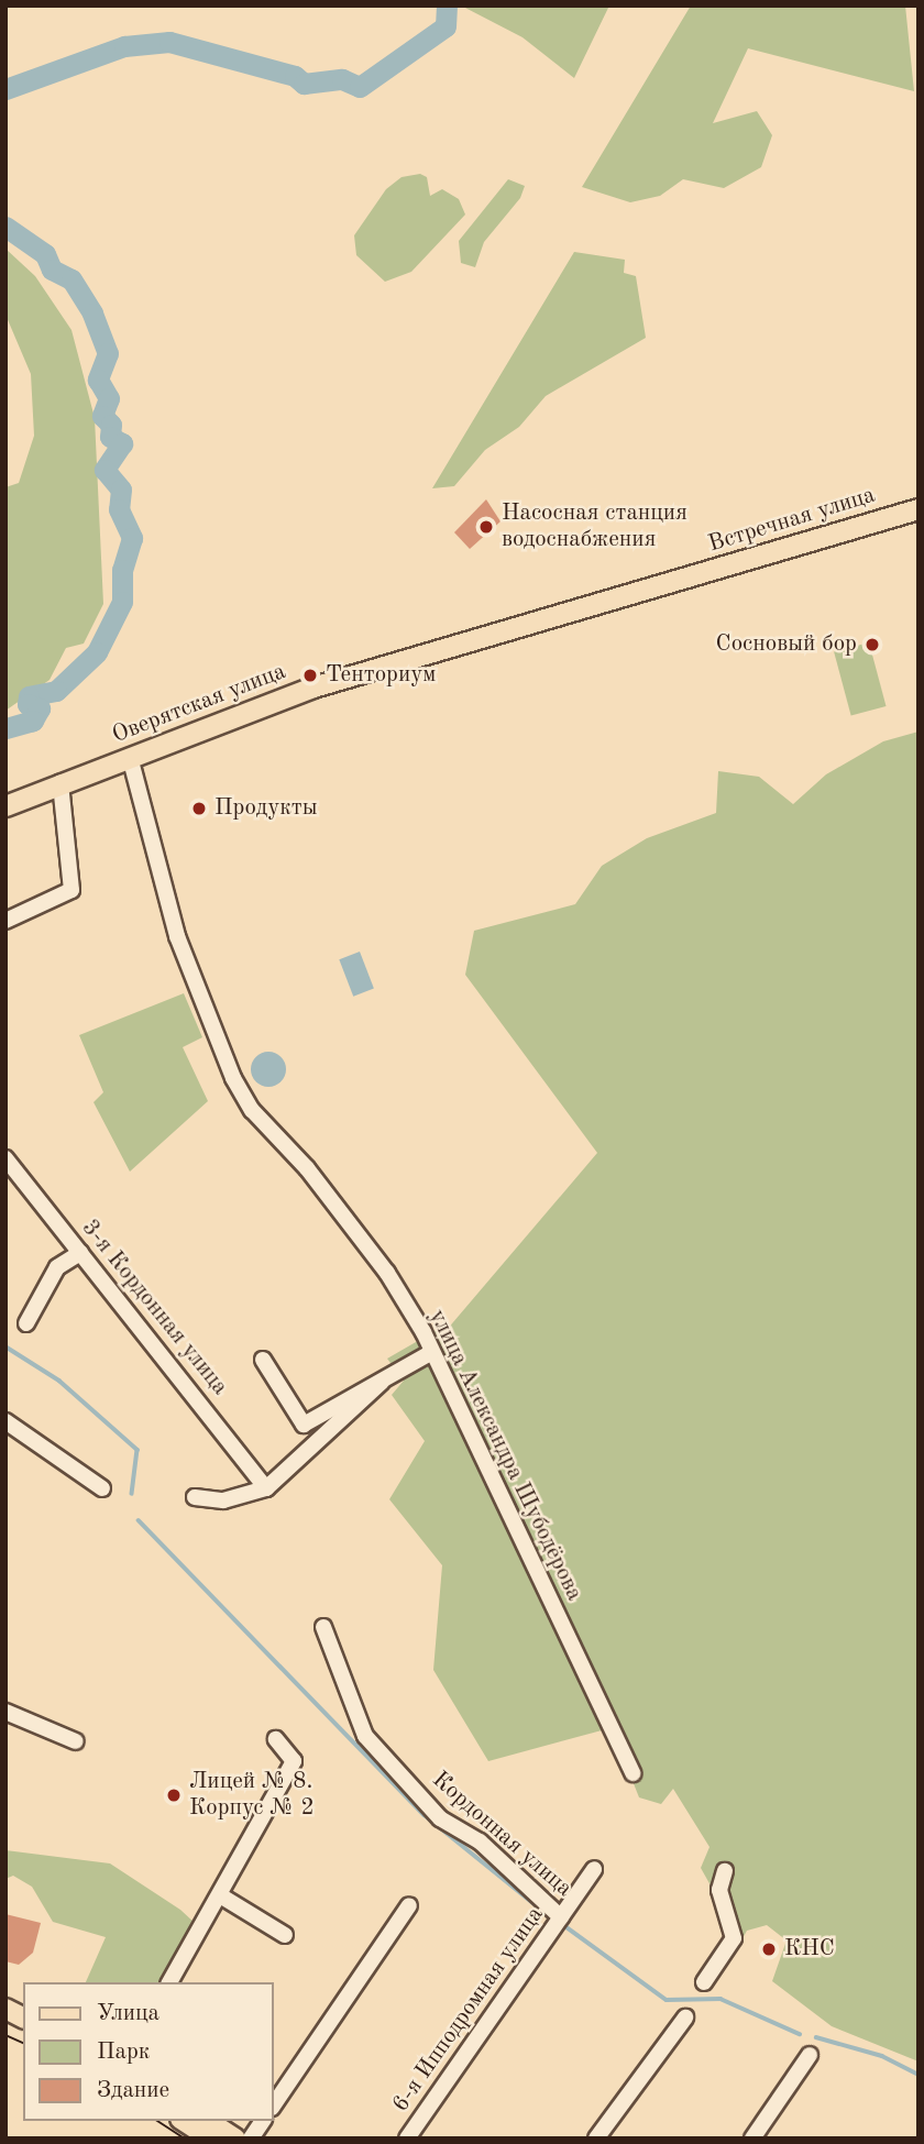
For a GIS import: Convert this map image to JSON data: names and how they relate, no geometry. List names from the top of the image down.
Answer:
{
  "streets": {
    "main road": ["Встречная улица", "Оверятская улица"],
    "street": [
      "3-я Кордонная улица",
      "улица Александра Шубодёрова",
      "Кордонная улица",
      "6-я Ипподромная улица"
    ]
  },
  "crossings": [
    ["Встречная улица", "Оверятская улица"],
    ["Оверятская улица", "улица Александра Шубодёрова"],
    ["Кордонная улица", "6-я Ипподромная улица"]
  ],
  "places": [
    "Насосная станция водоснабжения",
    "Сосновый бор",
    "Тенториум",
    "Пpoдукты",
    "Лицей № 8. Корпус № 2",
    "КНС"
  ],
  "legend": ["Улица", "Парк", "Здание"]
}
